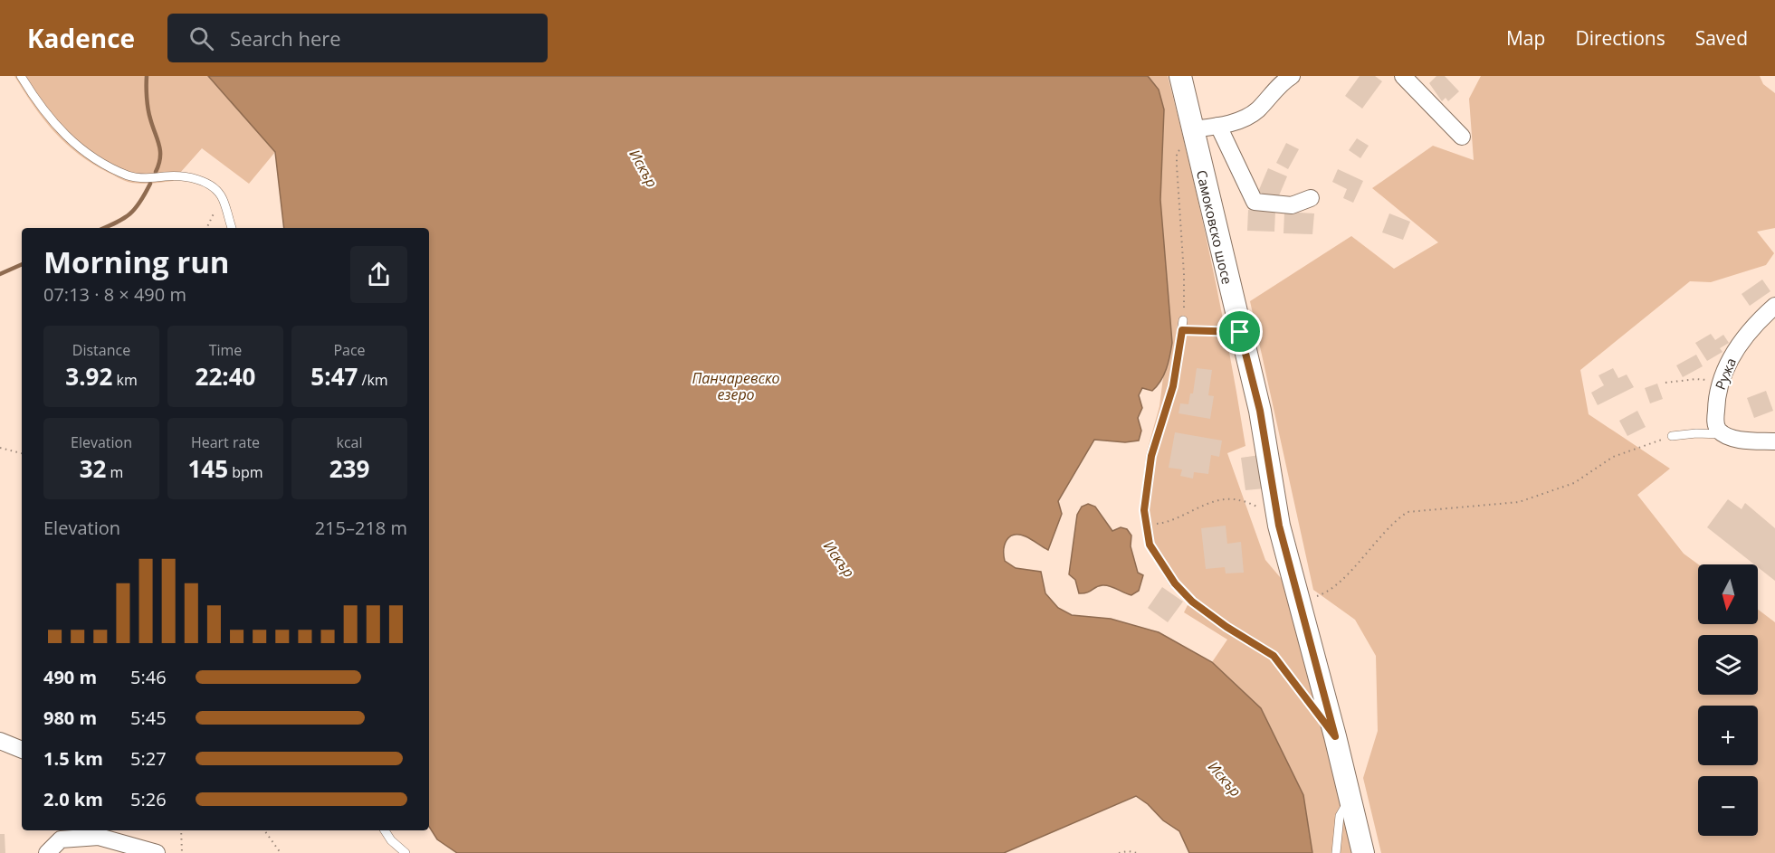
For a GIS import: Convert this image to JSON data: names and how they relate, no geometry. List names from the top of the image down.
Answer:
{
  "streets": {
    "main road": ["Самоковско шосе"],
    "street": ["Ружа"]
  },
  "water": ["Искър", "Панчаревско езеро"],
  "north": "bottom",
  "page": {
    "header": "Kadence",
    "search": "Search here",
    "nav": ["Map", "Directions", "Saved"],
    "heading": ["Morning run", "07:13 · 8 × 490 m"],
    "stats": [
      ["Distance", "3.92 km"],
      ["Time", "22:40"],
      ["Pace", "5:47 /km"],
      ["Elevation", "32 m"],
      ["Heart rate", "145 bpm"],
      ["kcal", "239"]
    ],
    "chart": ["Elevation", "215–218 m"],
    "map_buttons": ["+", "−"],
    "list": [
      {
        "name": "490 m",
        "note": "5:46"
      },
      {
        "name": "980 m",
        "note": "5:45"
      },
      {
        "name": "1.5 km",
        "note": "5:27"
      },
      {
        "name": "2.0 km",
        "note": "5:26"
      }
    ]
  }
}
